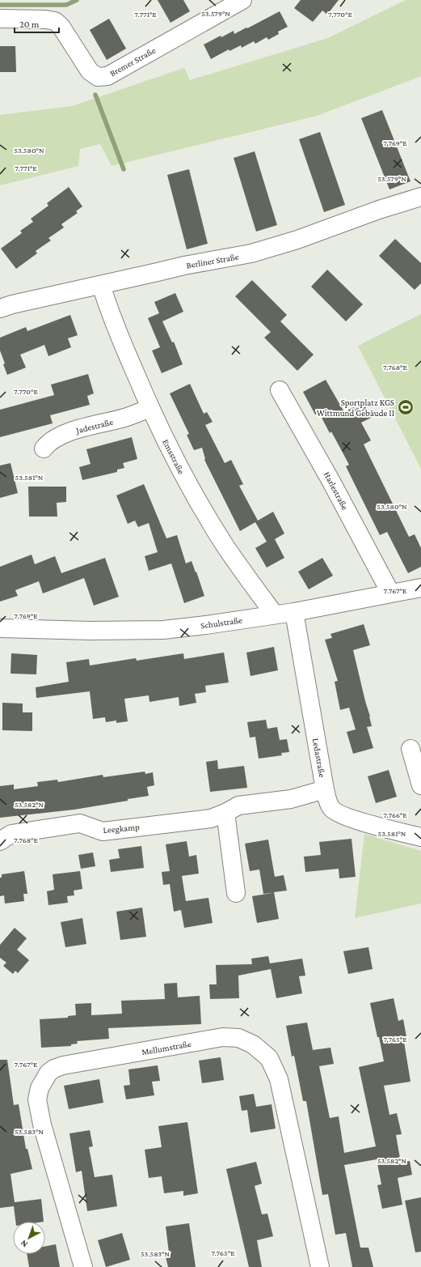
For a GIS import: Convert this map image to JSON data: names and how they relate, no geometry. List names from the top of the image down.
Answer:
{
  "streets": {
    "street": [
      "Bremer Straße",
      "Berliner Straße",
      "Jadestraße",
      "Emsstraße",
      "Harlestraße",
      "Schulstraße",
      "Ledastraße",
      "Leegkamp",
      "Mellumstraße"
    ]
  },
  "crossings": [
    ["Berliner Straße", "Emsstraße"],
    ["Jadestraße", "Emsstraße"],
    ["Emsstraße", "Schulstraße"],
    ["Harlestraße", "Schulstraße"],
    ["Schulstraße", "Ledastraße"],
    ["Ledastraße", "Leegkamp"]
  ],
  "places": {
    "sports": ["Sportplatz KGS Wittmund Gebäude II"]
  },
  "scale_bar": "20 m",
  "north": "bottom left",
  "coordinates": [
    "53.579°N",
    "7.771°E",
    "7.770°E",
    "7.769°E",
    "53.580°N",
    "7.768°E",
    "53.581°N",
    "7.767°E",
    "53.582°N",
    "7.766°E",
    "7.765°E",
    "53.583°N"
  ]
}
